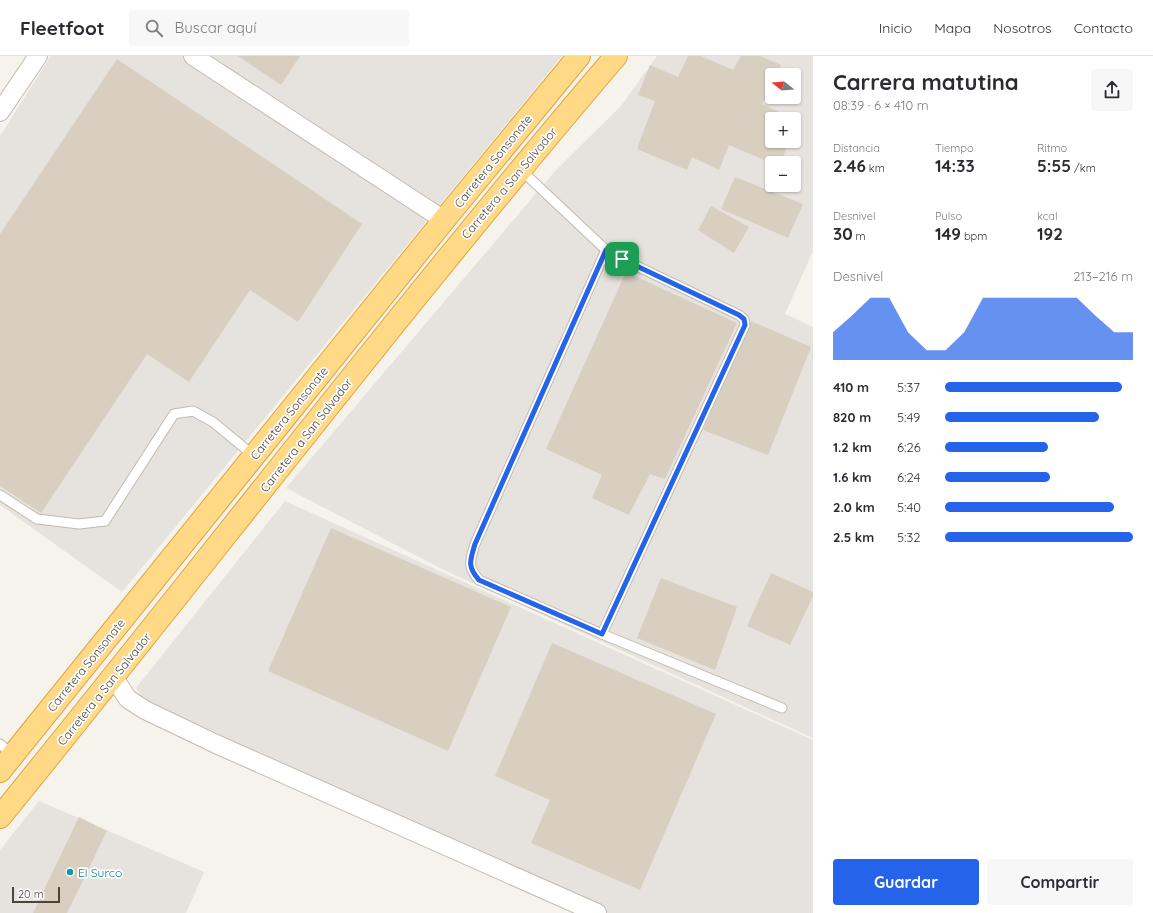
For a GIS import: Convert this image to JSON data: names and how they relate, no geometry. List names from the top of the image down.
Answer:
{
  "streets": {
    "highway": ["Carretera Sonsonate", "Carretera a San Salvador"]
  },
  "places": ["El Surco"],
  "scale_bar": "20 m",
  "north": "left",
  "page": {
    "header": "Fleetfoot",
    "search": "Buscar aquí",
    "nav": [
      "Inicio",
      "Mapa",
      "Nosotros",
      "Contacto"
    ],
    "heading": ["Carrera matutina", "08:39 · 6 × 410 m"],
    "map_buttons": ["+", "−"],
    "stats": [
      ["Distancia", "2.46 km"],
      ["Tiempo", "14:33"],
      ["Ritmo", "5:55 /km"],
      ["Desnivel", "30 m"],
      ["Pulso", "149 bpm"],
      ["kcal", "192"]
    ],
    "chart": ["Desnivel", "213–216 m"],
    "list": [
      {
        "name": "410 m",
        "note": "5:37"
      },
      {
        "name": "820 m",
        "note": "5:49"
      },
      {
        "name": "1.2 km",
        "note": "6:26"
      },
      {
        "name": "1.6 km",
        "note": "6:24"
      },
      {
        "name": "2.0 km",
        "note": "5:40"
      },
      {
        "name": "2.5 km",
        "note": "5:32"
      }
    ],
    "buttons": ["Guardar", "Compartir"],
    "scale": "20 m"
  }
}
